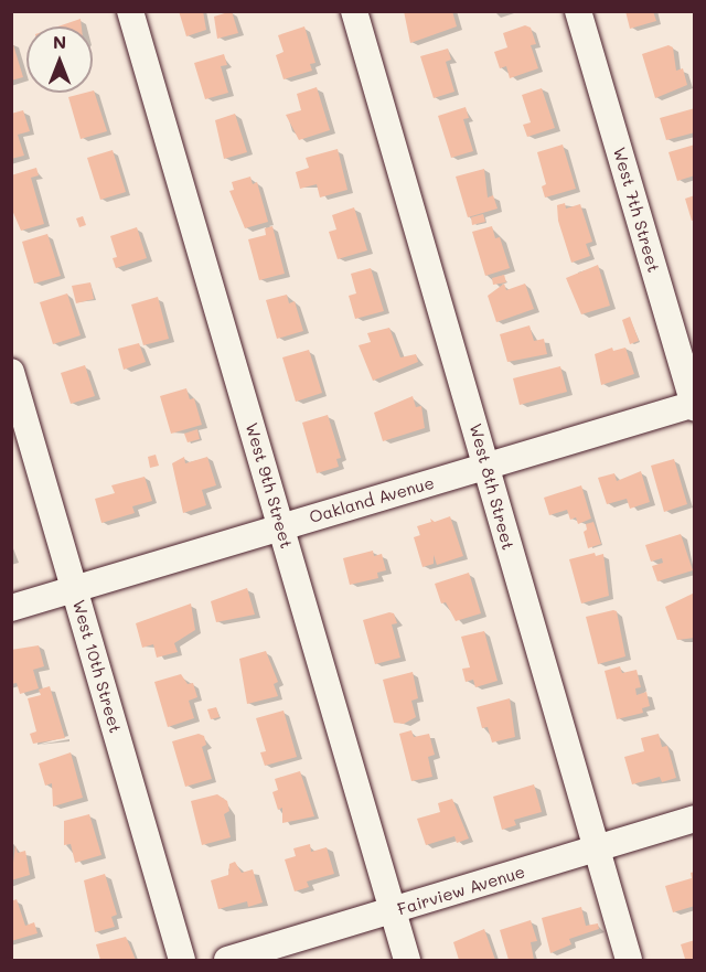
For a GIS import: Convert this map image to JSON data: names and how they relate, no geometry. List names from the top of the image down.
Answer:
{
  "streets": {
    "street": [
      "West 7th Street",
      "West 9th Street",
      "West 8th Street",
      "Oakland Avenue",
      "West 10th Street",
      "Fairview Avenue"
    ]
  },
  "crossings": [
    ["West 7th Street", "Oakland Avenue"],
    ["West 9th Street", "Oakland Avenue"],
    ["West 9th Street", "Fairview Avenue"],
    ["West 8th Street", "Oakland Avenue"],
    ["West 8th Street", "Fairview Avenue"],
    ["Oakland Avenue", "West 10th Street"]
  ],
  "north": "top"
}
